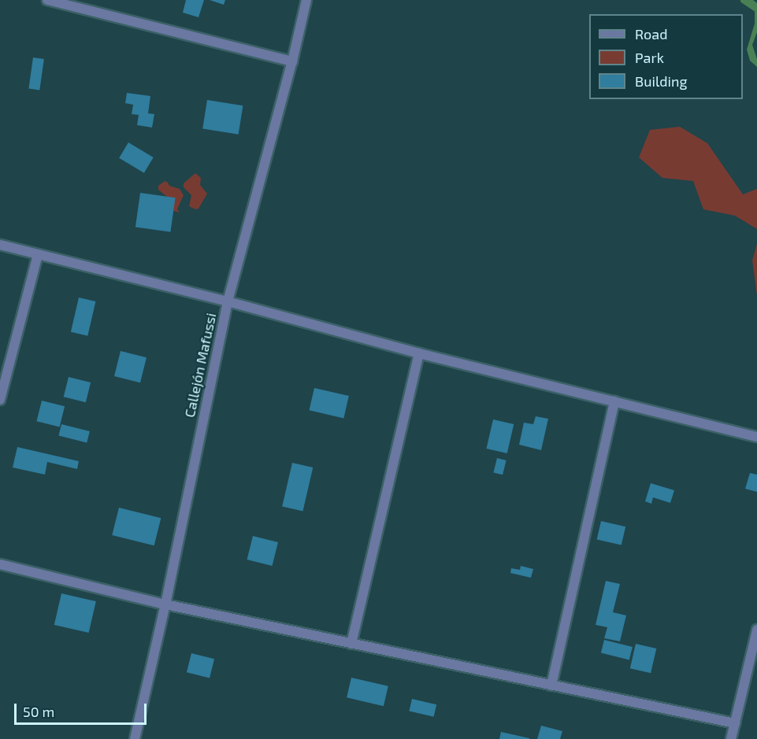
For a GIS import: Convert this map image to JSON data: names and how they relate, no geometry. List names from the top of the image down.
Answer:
{
  "streets": {
    "street": ["Callejón Mafussi"]
  },
  "legend": ["Road", "Park", "Building"],
  "scale_bar": "50 m"
}
